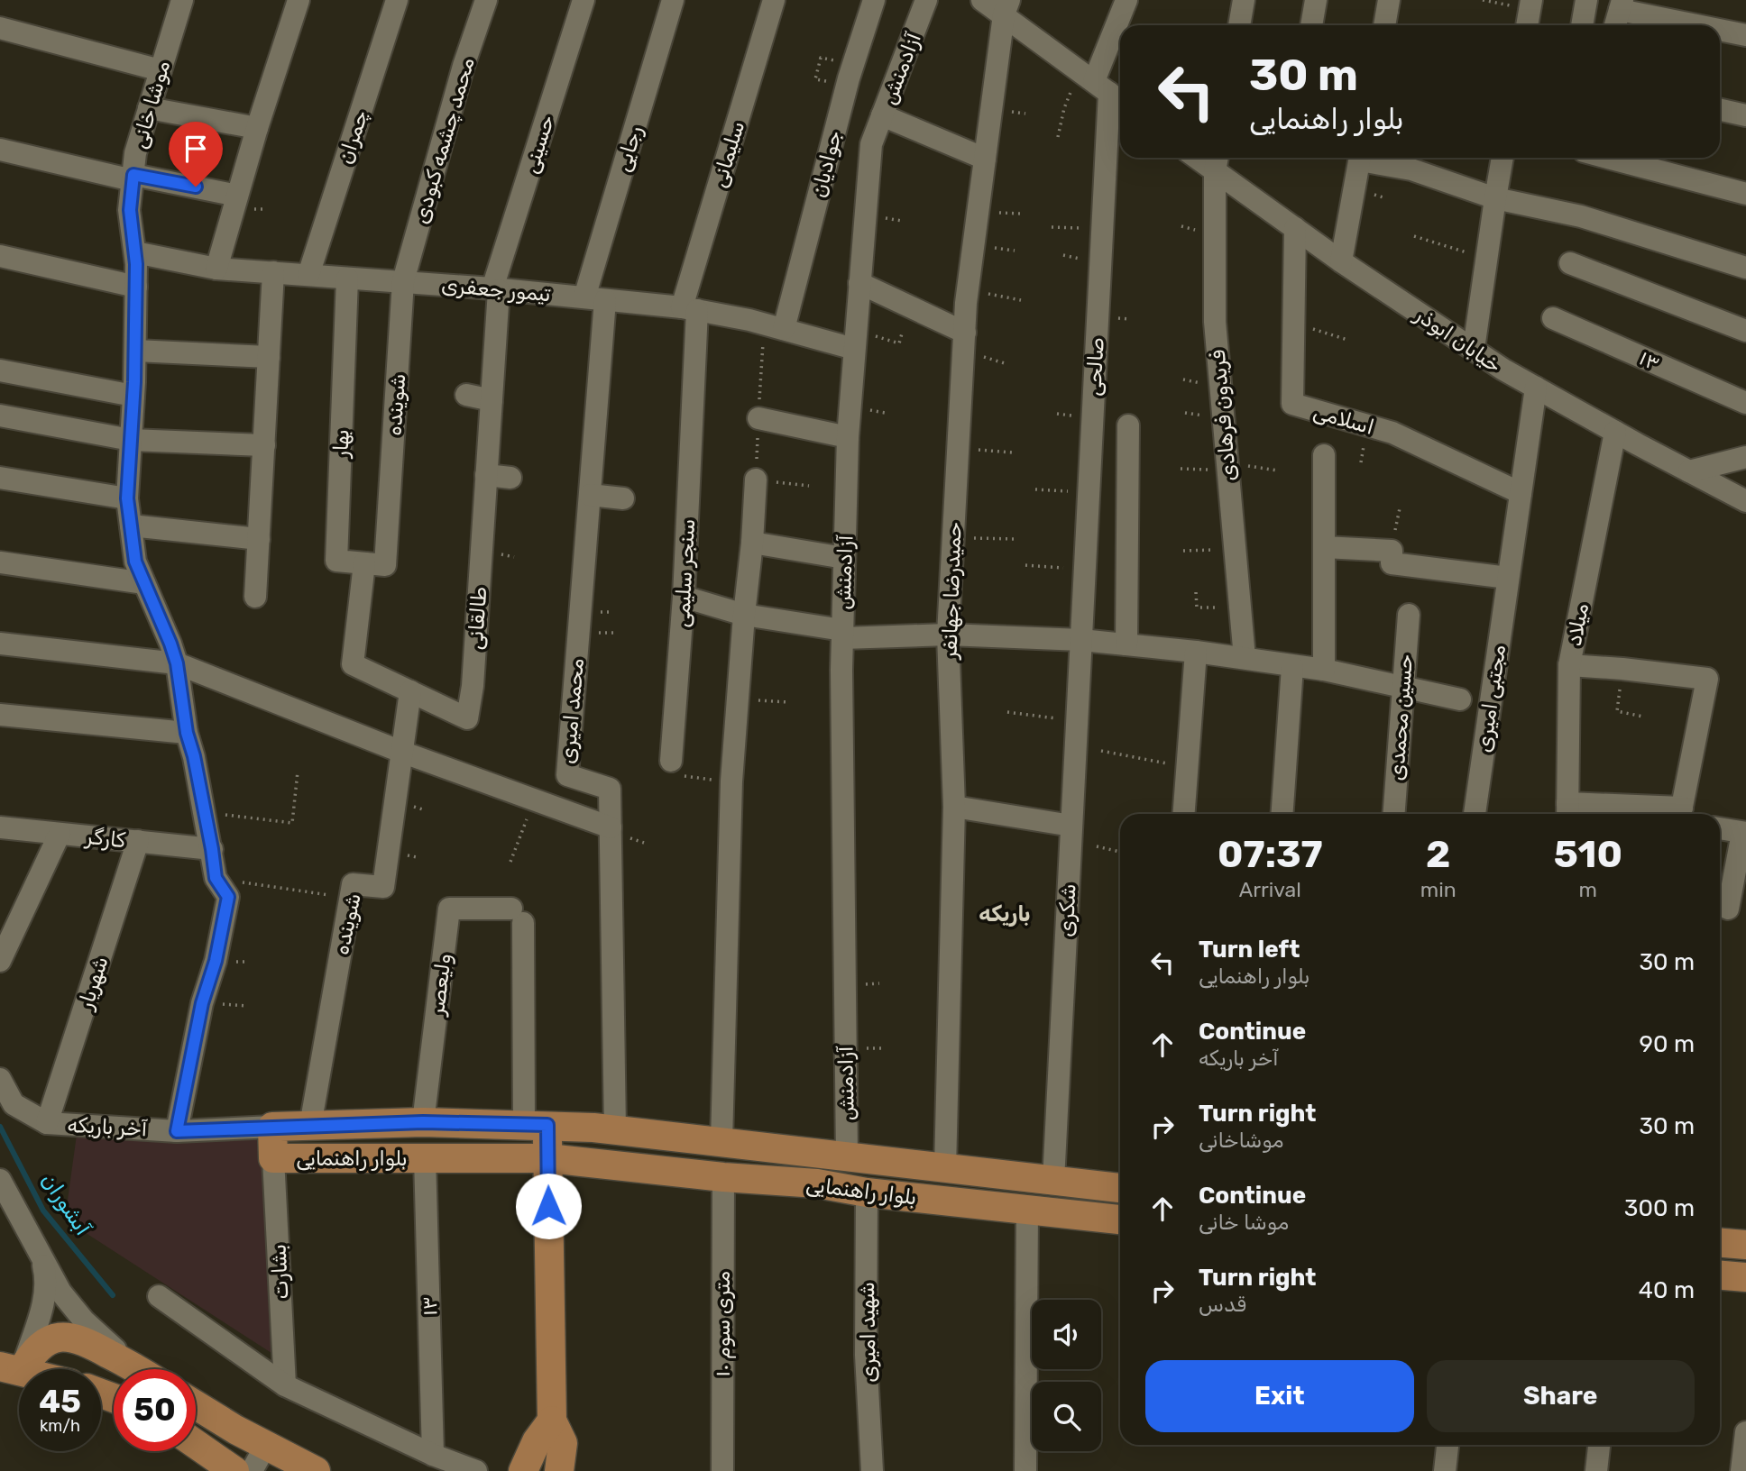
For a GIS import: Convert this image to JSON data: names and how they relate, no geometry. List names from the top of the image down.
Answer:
{
  "streets": {
    "main road": ["بلوار راهنمایی"],
    "street": [
      "آزادمنش",
      "موشا خانی",
      "چمران",
      "محمد چشمه کبودی",
      "حسینی",
      "رجایی",
      "سلیمانی",
      "جوادیان",
      "تیمور جعفری",
      "خیابان ابوذر",
      "۱۳",
      "صالحی",
      "شوینده",
      "فریدون فرهادی",
      "اسلامی",
      "بهار",
      "سنجر سلیمی",
      "حمیدرضا جهانفر",
      "طالقانی",
      "میلاد",
      "مجتبی امیری",
      "محمد امیری",
      "حسین محمدی",
      "کارگر",
      "شکری",
      "شهریار",
      "ولیعصر",
      "آخر باریکه",
      "بشارت",
      "۱۰ متری سوم",
      "شهید امیری"
    ]
  },
  "crossings": [
    ["آزادمنش", "تیمور جعفری"],
    ["آزادمنش", "بلوار راهنمایی"],
    ["موشا خانی", "تیمور جعفری"],
    ["موشا خانی", "کارگر"],
    ["موشا خانی", "آخر باریکه"],
    ["چمران", "تیمور جعفری"],
    ["محمد چشمه کبودی", "تیمور جعفری"],
    ["محمد چشمه کبودی", "شوینده"],
    ["حسینی", "تیمور جعفری"],
    ["حسینی", "طالقانی"],
    ["رجایی", "تیمور جعفری"],
    ["رجایی", "محمد امیری"],
    ["سلیمانی", "تیمور جعفری"],
    ["سلیمانی", "سنجر سلیمی"],
    ["جوادیان", "تیمور جعفری"],
    ["تیمور جعفری", "شوینده"],
    ["تیمور جعفری", "بهار"],
    ["تیمور جعفری", "سنجر سلیمی"],
    ["تیمور جعفری", "طالقانی"],
    ["تیمور جعفری", "محمد امیری"],
    ["خیابان ابوذر", "فریدون فرهادی"],
    ["خیابان ابوذر", "اسلامی"],
    ["خیابان ابوذر", "میلاد"],
    ["خیابان ابوذر", "مجتبی امیری"],
    ["۱۳", "بلوار راهنمایی"],
    ["صالحی", "شکری"],
    ["شوینده", "بهار"],
    ["شوینده", "طالقانی"],
    ["شوینده", "بلوار راهنمایی"],
    ["اسلامی", "مجتبی امیری"],
    ["بهار", "طالقانی"],
    ["حمیدرضا جهانفر", "بلوار راهنمایی"],
    ["محمد امیری", "بلوار راهنمایی"],
    ["کارگر", "شهریار"],
    ["شکری", "بلوار راهنمایی"],
    ["شهریار", "آخر باریکه"],
    ["ولیعصر", "بلوار راهنمایی"],
    ["آخر باریکه", "بلوار راهنمایی"],
    ["بلوار راهنمایی", "بشارت"],
    ["بلوار راهنمایی", "۱۰ متری سوم"],
    ["بلوار راهنمایی", "شهید امیری"]
  ],
  "districts": ["باریکه"],
  "water": ["آبشوران"],
  "page": {
    "turn": ["30 m", "بلوار راهنمایی"],
    "eta": [
      "07:37",
      "Arrival",
      "2",
      "min",
      "510",
      "m"
    ],
    "list": [
      {
        "name": "Turn left",
        "note": "بلوار راهنمایی",
        "value": "30 m"
      },
      {
        "name": "Continue",
        "note": "آخر باریکه",
        "value": "90 m"
      },
      {
        "name": "Turn right",
        "note": "موشاخانی",
        "value": "30 m"
      },
      {
        "name": "Continue",
        "note": "موشا خانی",
        "value": "300 m"
      },
      {
        "name": "Turn right",
        "note": "قدس",
        "value": "40 m"
      }
    ],
    "buttons": ["Exit", "Share"],
    "speed": "45 km/h",
    "limit": "50"
  }
}
